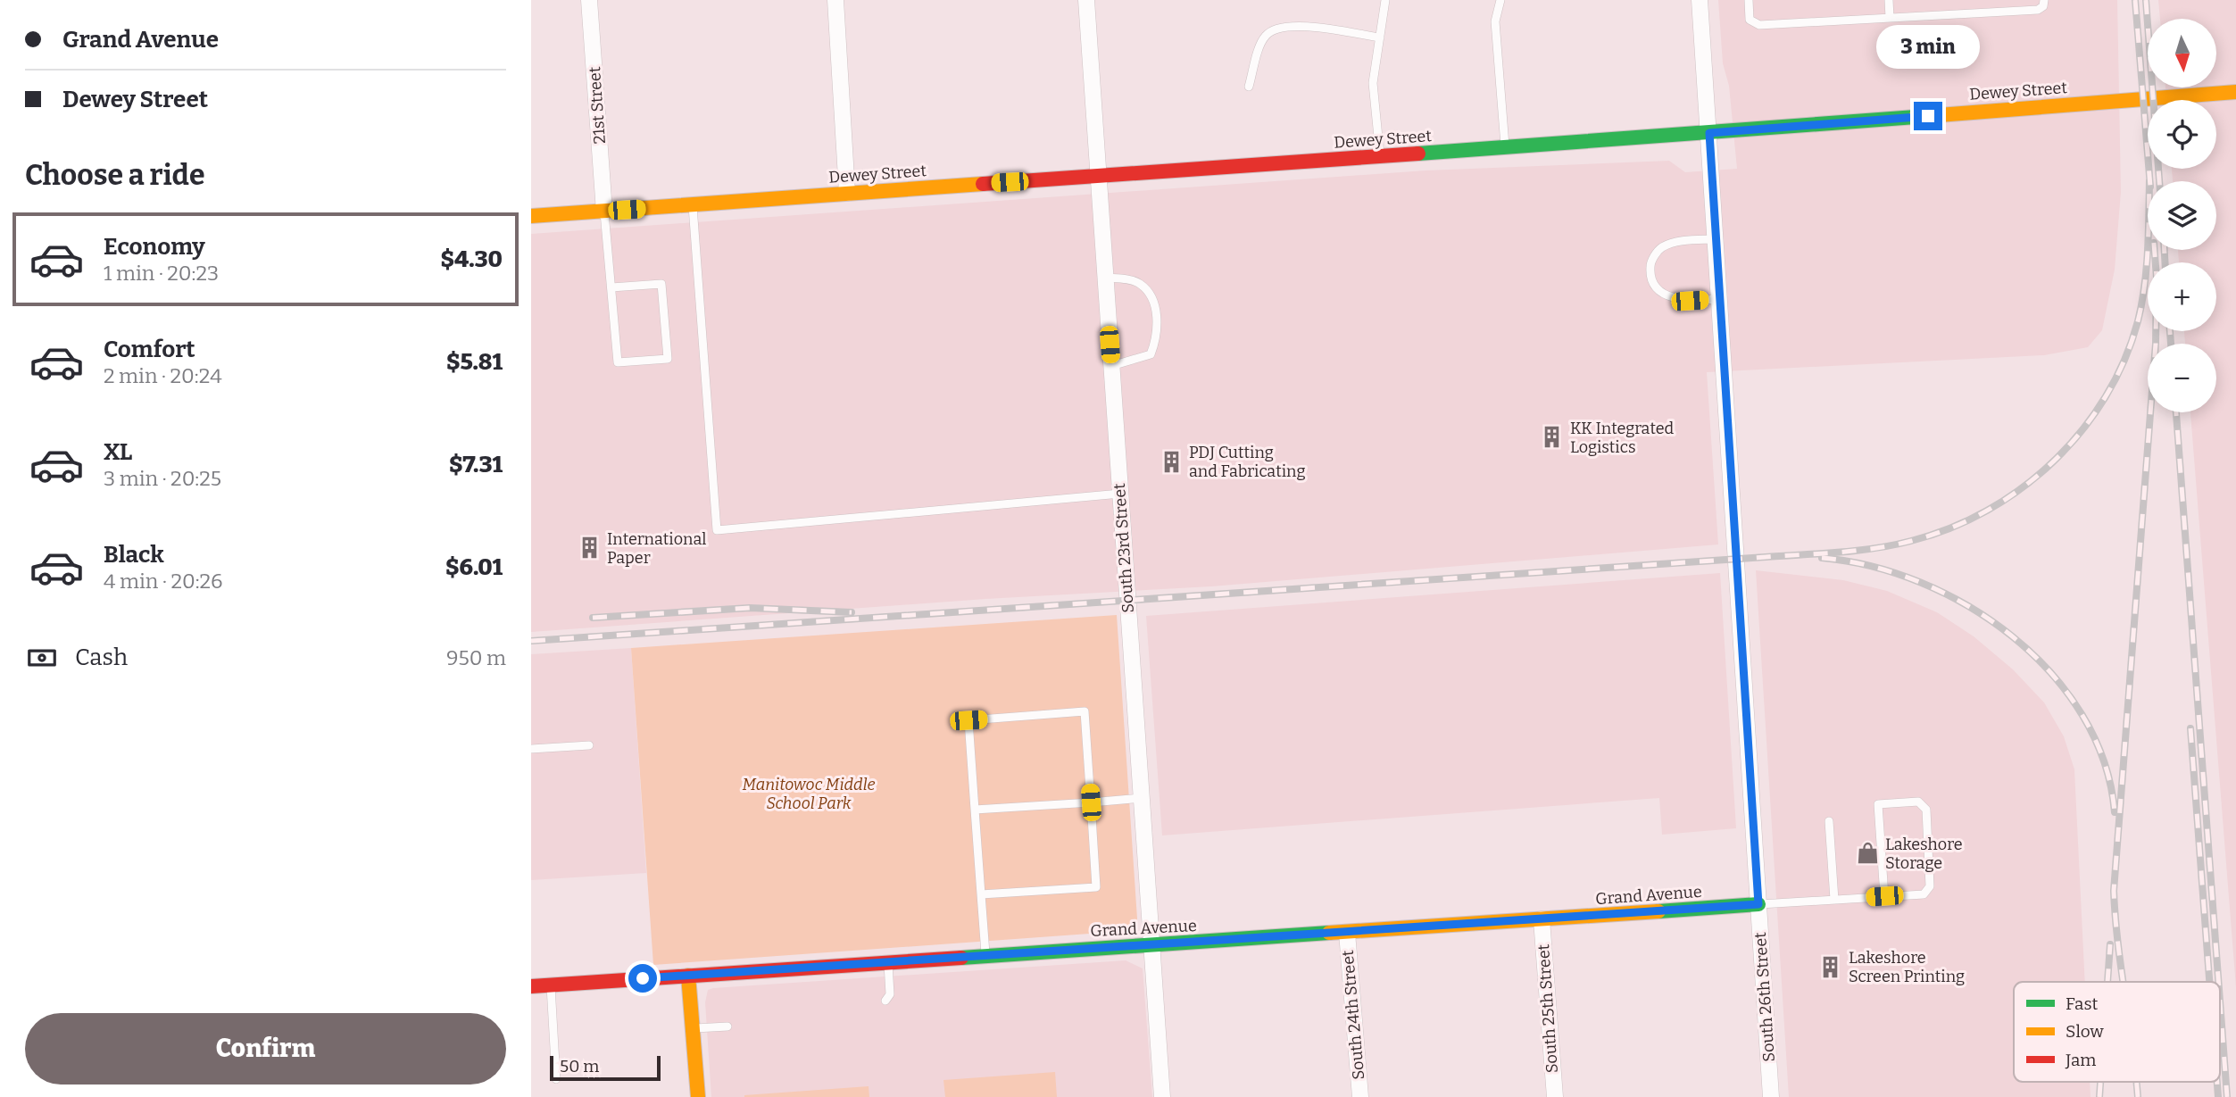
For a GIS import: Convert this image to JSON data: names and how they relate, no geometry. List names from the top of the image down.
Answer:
{
  "streets": {
    "street": [
      "Dewey Street",
      "21st Street",
      "South 23rd Street",
      "Grand Avenue",
      "South 26th Street",
      "South 25th Street",
      "South 24th Street"
    ]
  },
  "crossings": [
    ["Dewey Street", "21st Street"],
    ["Dewey Street", "South 23rd Street"],
    ["Dewey Street", "South 26th Street"],
    ["South 23rd Street", "Grand Avenue"],
    ["Grand Avenue", "South 26th Street"],
    ["Grand Avenue", "South 25th Street"],
    ["Grand Avenue", "South 24th Street"]
  ],
  "parks": ["Manitowoc Middle School Park"],
  "places": {
    "building": [
      "KK Integrated Logistics",
      "PDJ Cutting and Fabricating",
      "International Paper",
      "Lakeshore Screen Printing"
    ],
    "shop": ["Lakeshore Storage"]
  },
  "legend": ["Fast", "Slow", "Jam"],
  "scale_bar": "50 m",
  "north": "bottom",
  "page": {
    "banner": ["Grand Avenue", "Dewey Street"],
    "map_buttons": ["+", "−"],
    "bubble": "3 min",
    "heading": "Choose a ride",
    "list": [
      {
        "name": "Economy",
        "note": "1 min · 20:23",
        "value": "$4.30"
      },
      {
        "name": "Comfort",
        "note": "2 min · 20:24",
        "value": "$5.81"
      },
      {
        "name": "XL",
        "note": "3 min · 20:25",
        "value": "$7.31"
      },
      {
        "name": "Black",
        "note": "4 min · 20:26",
        "value": "$6.01"
      }
    ],
    "pay": ["Cash", "950 m"],
    "buttons": "Confirm",
    "scale": "50 m"
  }
}
